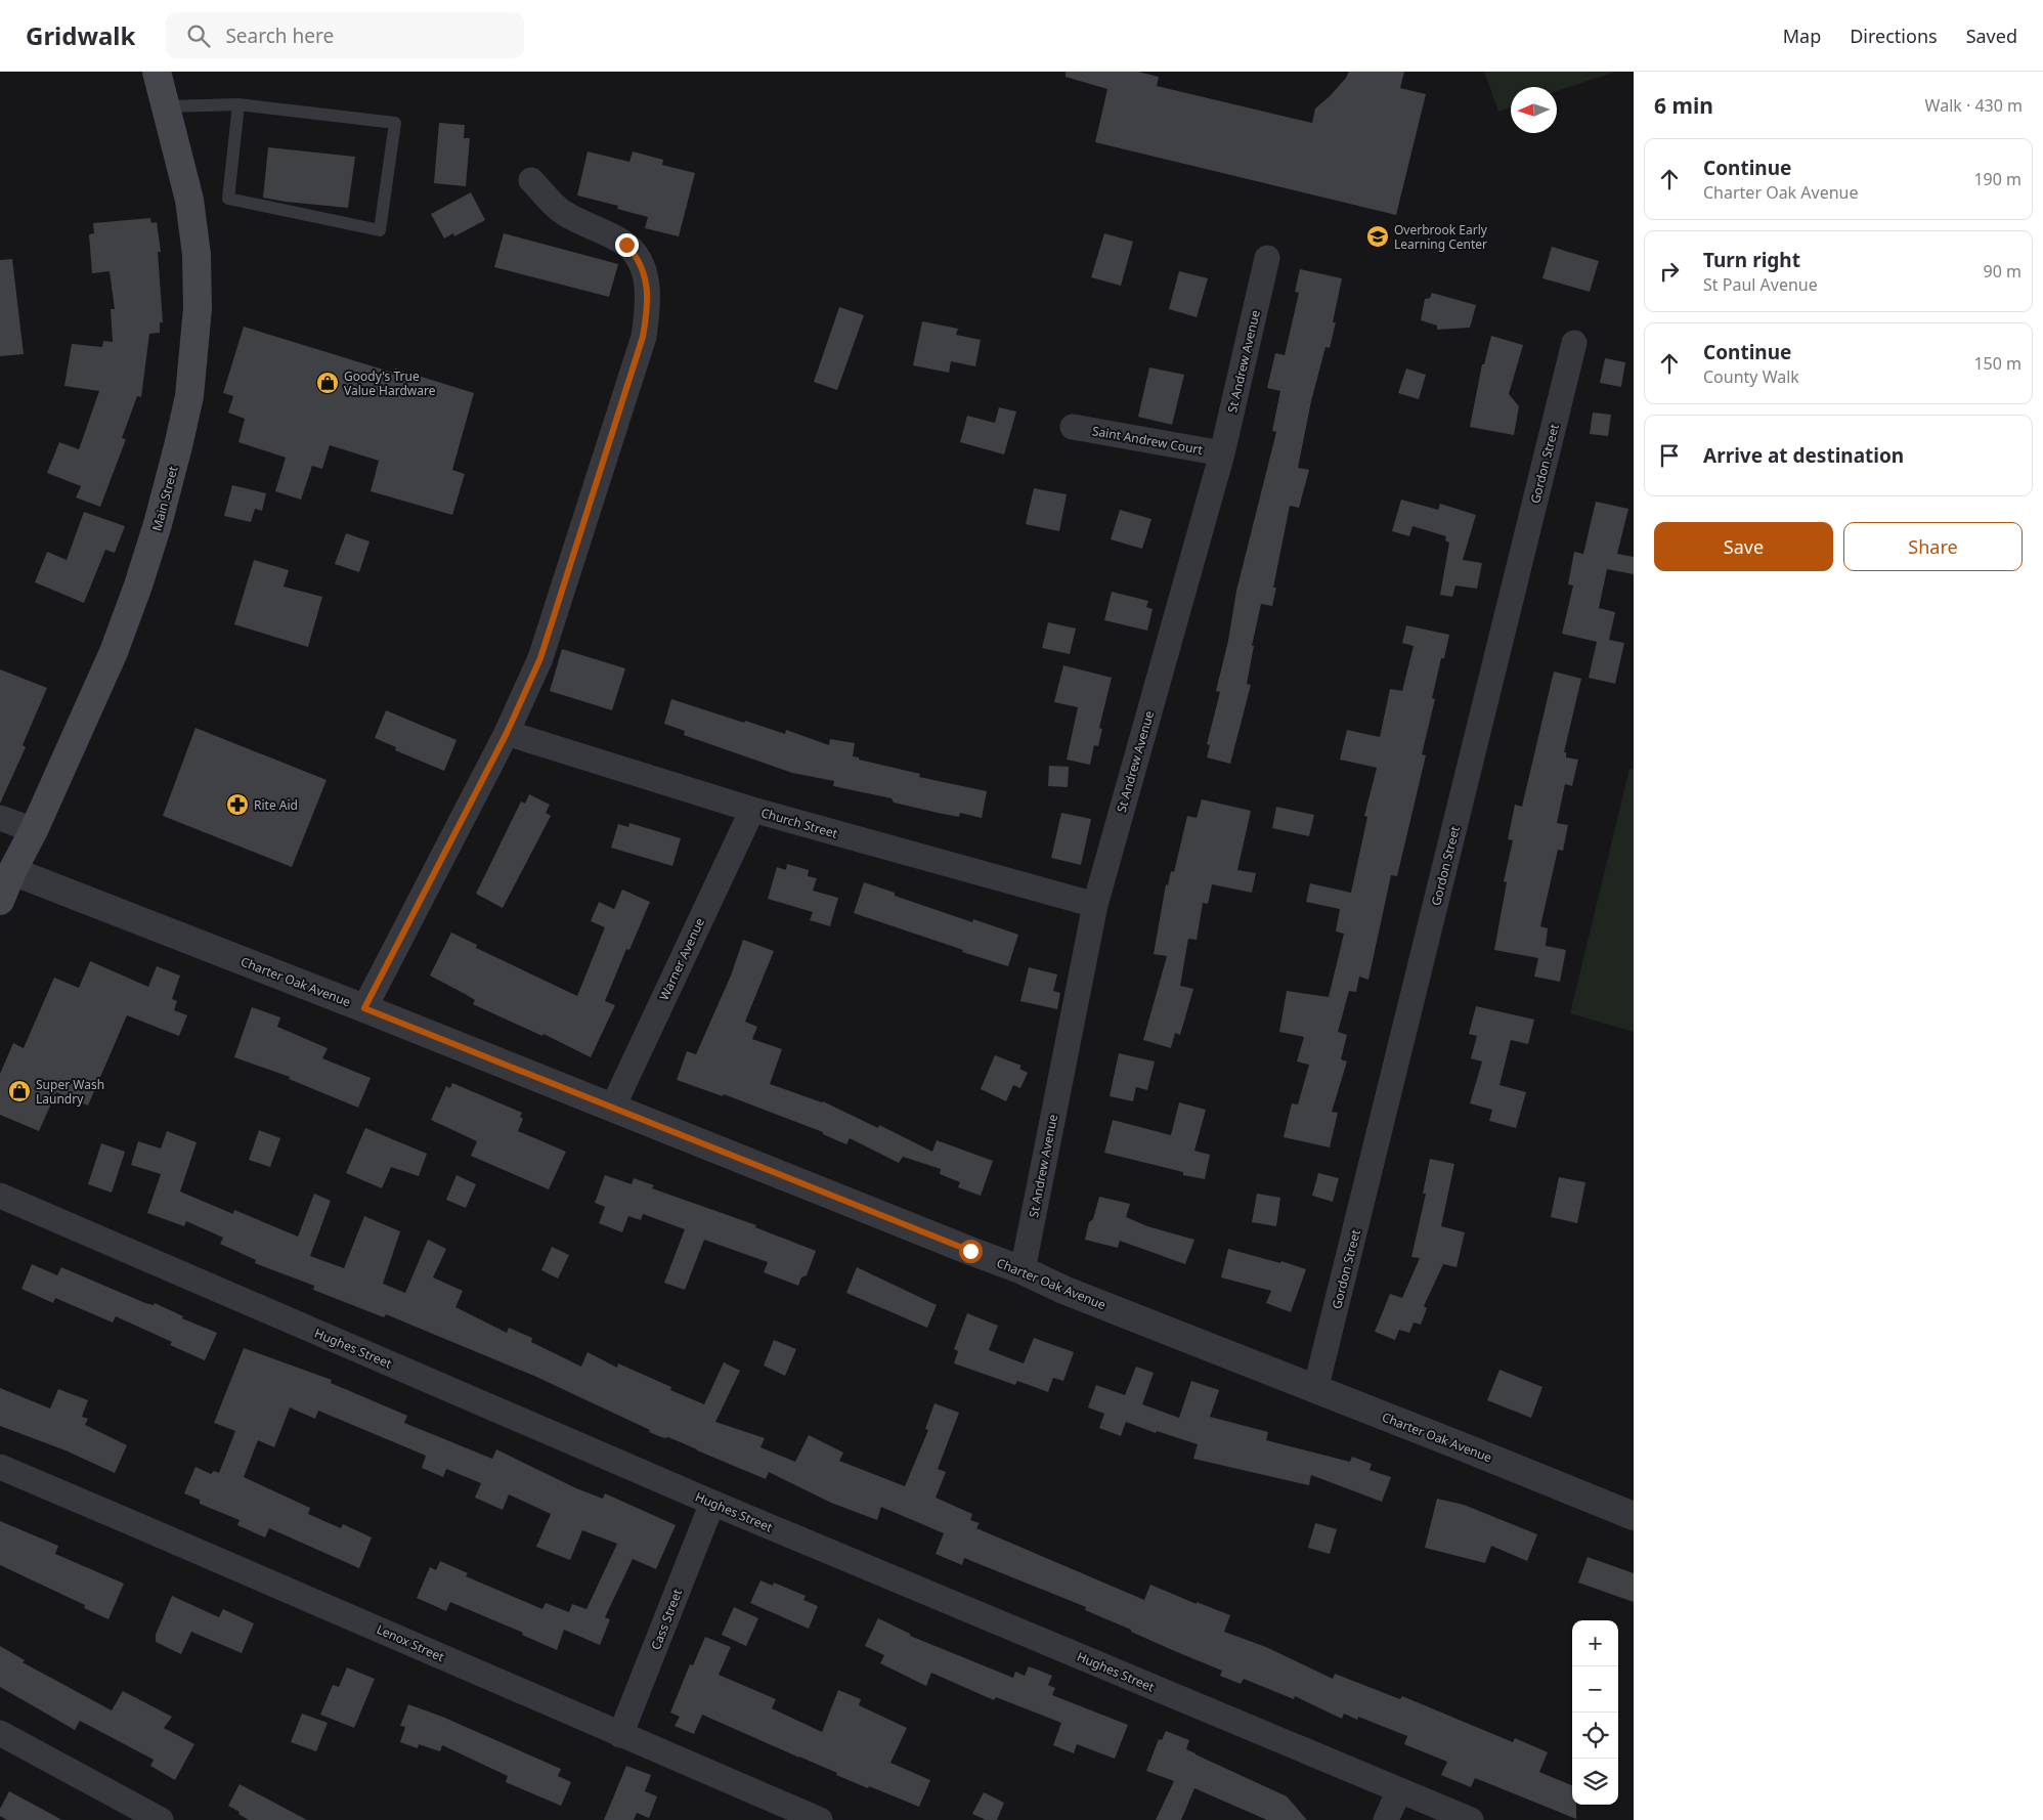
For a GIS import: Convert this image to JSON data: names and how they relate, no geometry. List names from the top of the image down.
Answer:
{
  "streets": {
    "main road": ["Main Street"],
    "street": [
      "St Andrew Avenue",
      "Saint Andrew Court",
      "Gordon Street",
      "Church Street",
      "Warner Avenue",
      "Charter Oak Avenue",
      "Hughes Street",
      "Cass Street",
      "Lenox Street"
    ]
  },
  "crossings": [
    ["St Andrew Avenue", "Saint Andrew Court"],
    ["St Andrew Avenue", "Church Street"],
    ["St Andrew Avenue", "Charter Oak Avenue"],
    ["Gordon Street", "Charter Oak Avenue"],
    ["Main Street", "Charter Oak Avenue"],
    ["Church Street", "Warner Avenue"],
    ["Warner Avenue", "Charter Oak Avenue"],
    ["Hughes Street", "Cass Street"],
    ["Cass Street", "Lenox Street"]
  ],
  "places": {
    "school or university": ["Overbrook Early Learning Center"],
    "shop": ["Goody's True Value Hardware", "Super Wash Laundry"],
    "pharmacy": ["Rite Aid"]
  },
  "north": "left",
  "page": {
    "header": "Gridwalk",
    "search": "Search here",
    "nav": ["Map", "Directions", "Saved"],
    "heading": ["6 min", "Walk · 430 m"],
    "list": [
      ["Continue", "Charter Oak Avenue", "190 m"],
      ["Turn right", "St Paul Avenue", "90 m"],
      ["Continue", "County Walk", "150 m"],
      "Arrive at destination"
    ],
    "buttons": ["Save", "Share"],
    "map_buttons": ["+", "−"]
  }
}
